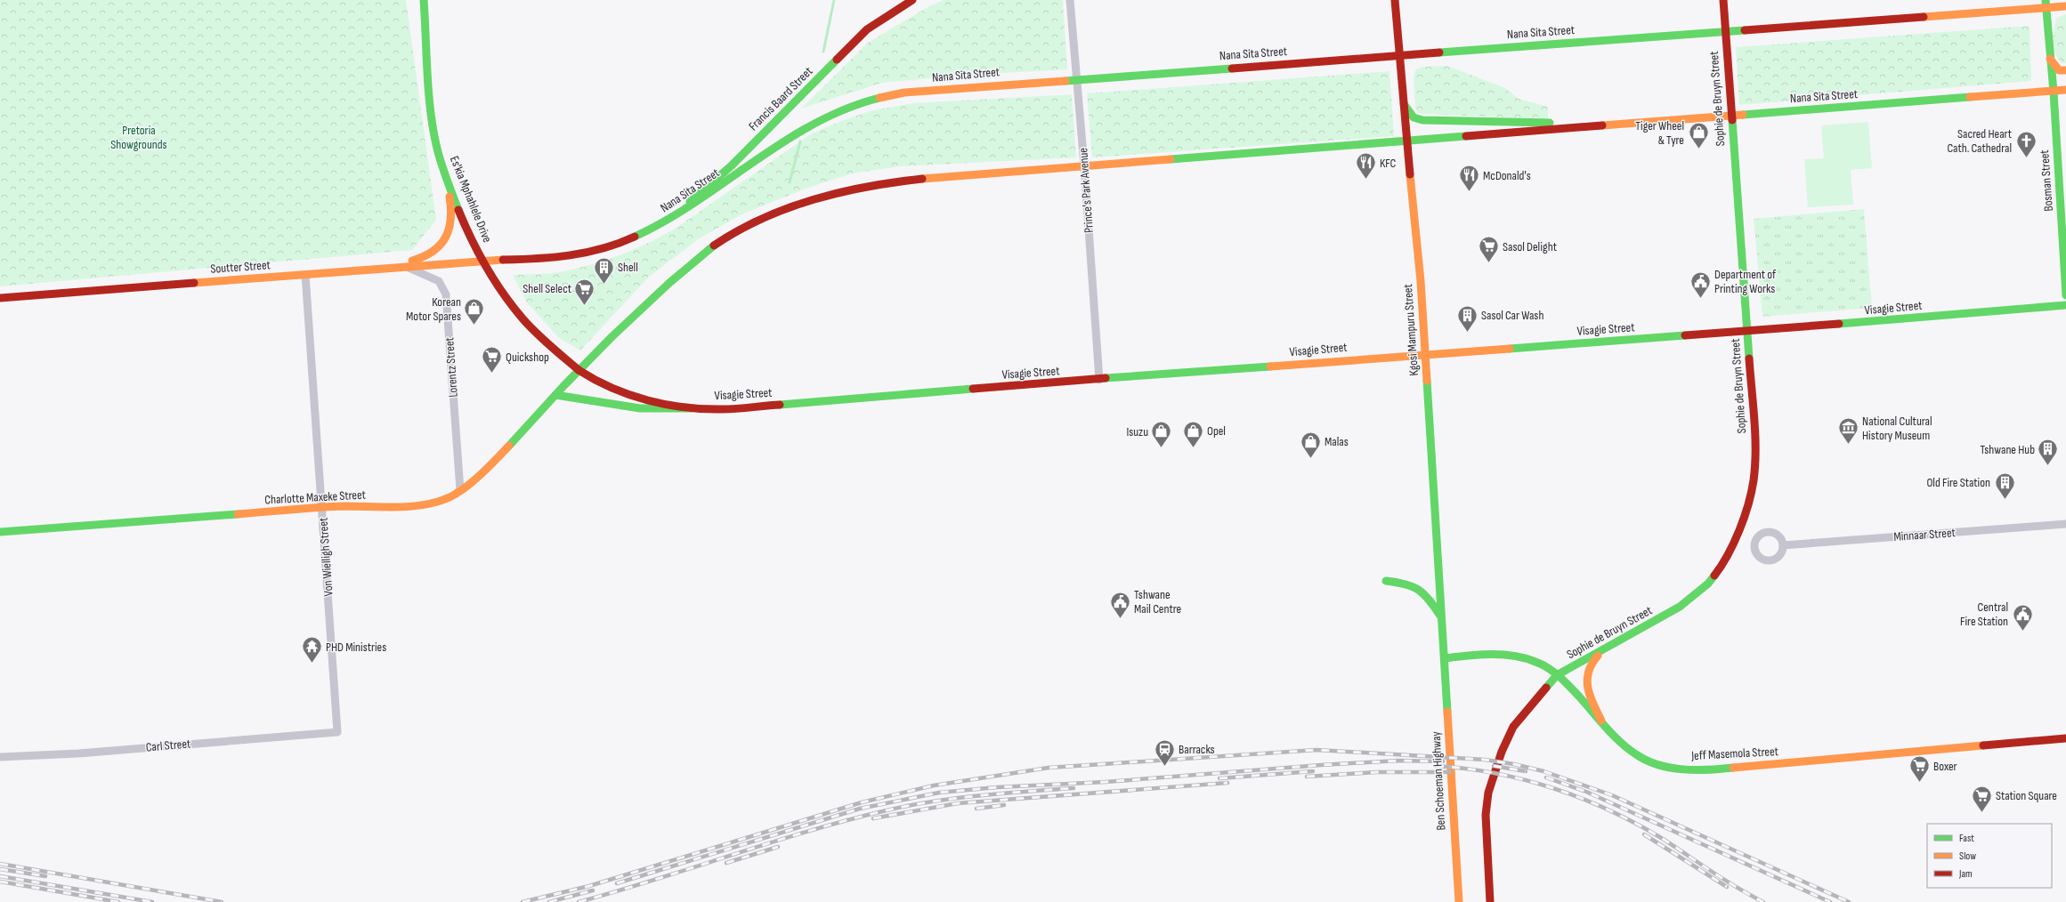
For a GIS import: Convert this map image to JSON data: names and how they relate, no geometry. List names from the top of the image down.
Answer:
{
  "streets": {
    "main road": [
      "Nana Sita Street",
      "Francis Baard Street",
      "Sophie de Bruyn Street",
      "Bosman Street",
      "Es'kia Mphahlele Drive",
      "Soutter Street",
      "Visagie Street",
      "Kgosi Mampuru Street",
      "Charlotte Maxeke Street",
      "Jeff Masemola Street",
      "Ben Schoeman Highway"
    ],
    "street": [
      "Prince's Park Avenue",
      "Lorentz Street",
      "Minnaar Street",
      "Von Wielligh Street",
      "Carl Street"
    ]
  },
  "crossings": [
    ["Nana Sita Street", "Francis Baard Street"],
    ["Nana Sita Street", "Sophie de Bruyn Street"],
    ["Nana Sita Street", "Bosman Street"],
    ["Nana Sita Street", "Prince's Park Avenue"],
    ["Nana Sita Street", "Es'kia Mphahlele Drive"],
    ["Nana Sita Street", "Soutter Street"],
    ["Nana Sita Street", "Visagie Street"],
    ["Nana Sita Street", "Kgosi Mampuru Street"],
    ["Nana Sita Street", "Charlotte Maxeke Street"],
    ["Sophie de Bruyn Street", "Visagie Street"],
    ["Sophie de Bruyn Street", "Jeff Masemola Street"],
    ["Prince's Park Avenue", "Visagie Street"],
    ["Es'kia Mphahlele Drive", "Soutter Street"],
    ["Es'kia Mphahlele Drive", "Visagie Street"],
    ["Es'kia Mphahlele Drive", "Charlotte Maxeke Street"],
    ["Soutter Street", "Lorentz Street"],
    ["Soutter Street", "Von Wielligh Street"],
    ["Visagie Street", "Kgosi Mampuru Street"],
    ["Visagie Street", "Charlotte Maxeke Street"],
    ["Kgosi Mampuru Street", "Jeff Masemola Street"],
    ["Kgosi Mampuru Street", "Ben Schoeman Highway"],
    ["Lorentz Street", "Charlotte Maxeke Street"],
    ["Charlotte Maxeke Street", "Von Wielligh Street"],
    ["Von Wielligh Street", "Carl Street"],
    ["Jeff Masemola Street", "Ben Schoeman Highway"]
  ],
  "parks": ["Pretoria Showgrounds"],
  "places": {
    "shop": [
      "Tiger Wheel & Tyre",
      "Korean Motor Spares",
      "Opel",
      "Isuzu",
      "Malas"
    ],
    "church": ["Sacred Heart Cath. Cathedral"],
    "restaurant": ["KFC", "McDonald's"],
    "supermarket": [
      "Sasol Delight",
      "Shell Select",
      "Quickshop",
      "Boxer",
      "Station Square"
    ],
    "building": [
      "Shell",
      "Sasol Car Wash",
      "Tshwane Hub",
      "Old Fire Station"
    ],
    "public building": ["Department of Printing Works", "Tshwane Mail Centre", "Central Fire Station"],
    "museum": ["National Cultural History Museum"],
    "temple": ["PHD Ministries"],
    "station": ["Barracks"]
  },
  "legend": ["Fast", "Slow", "Jam"]
}
